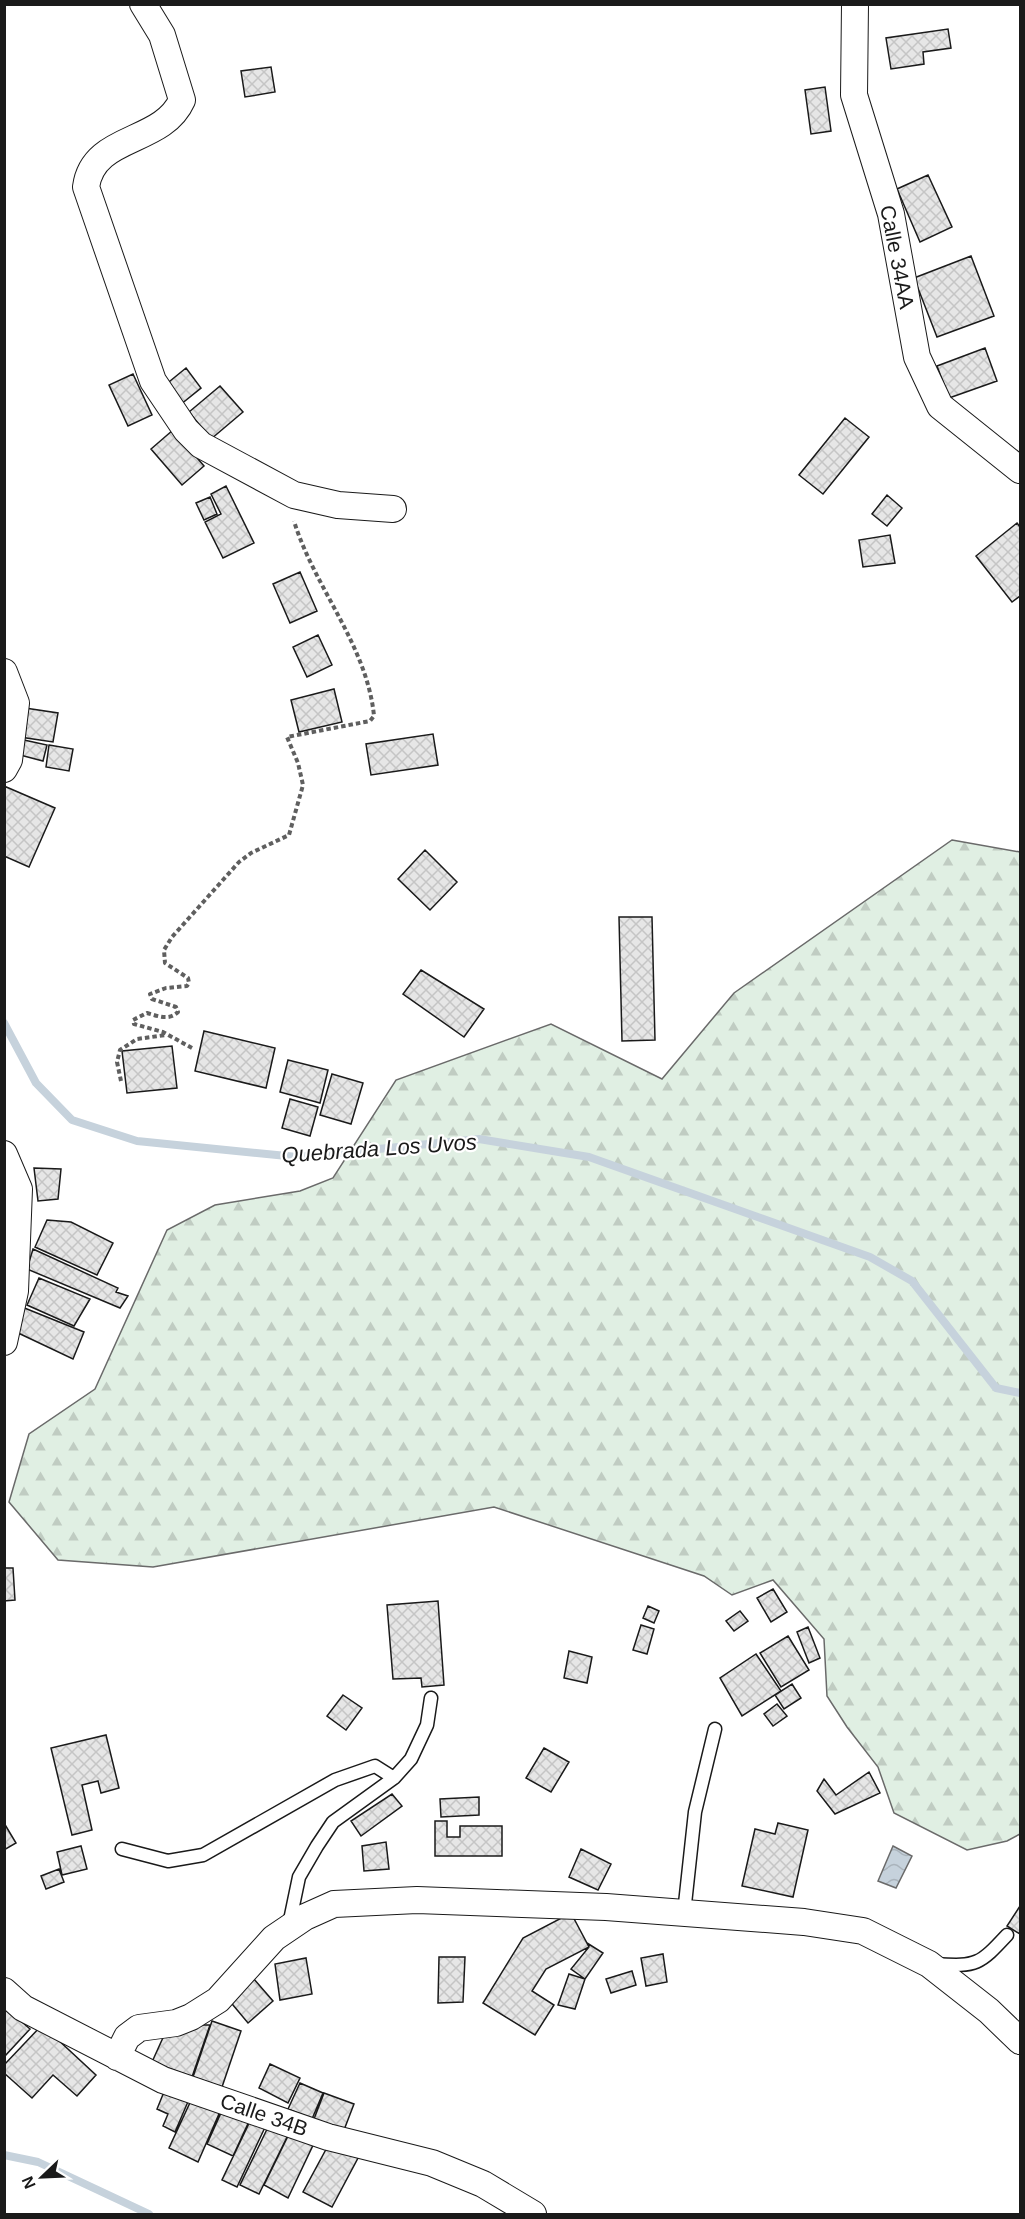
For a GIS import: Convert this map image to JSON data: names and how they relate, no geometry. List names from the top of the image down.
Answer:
{
  "streets": {
    "street": ["Calle 34AA", "Calle 34B"]
  },
  "water": ["Quebrada Los Uvos"],
  "north": "bottom left"
}
